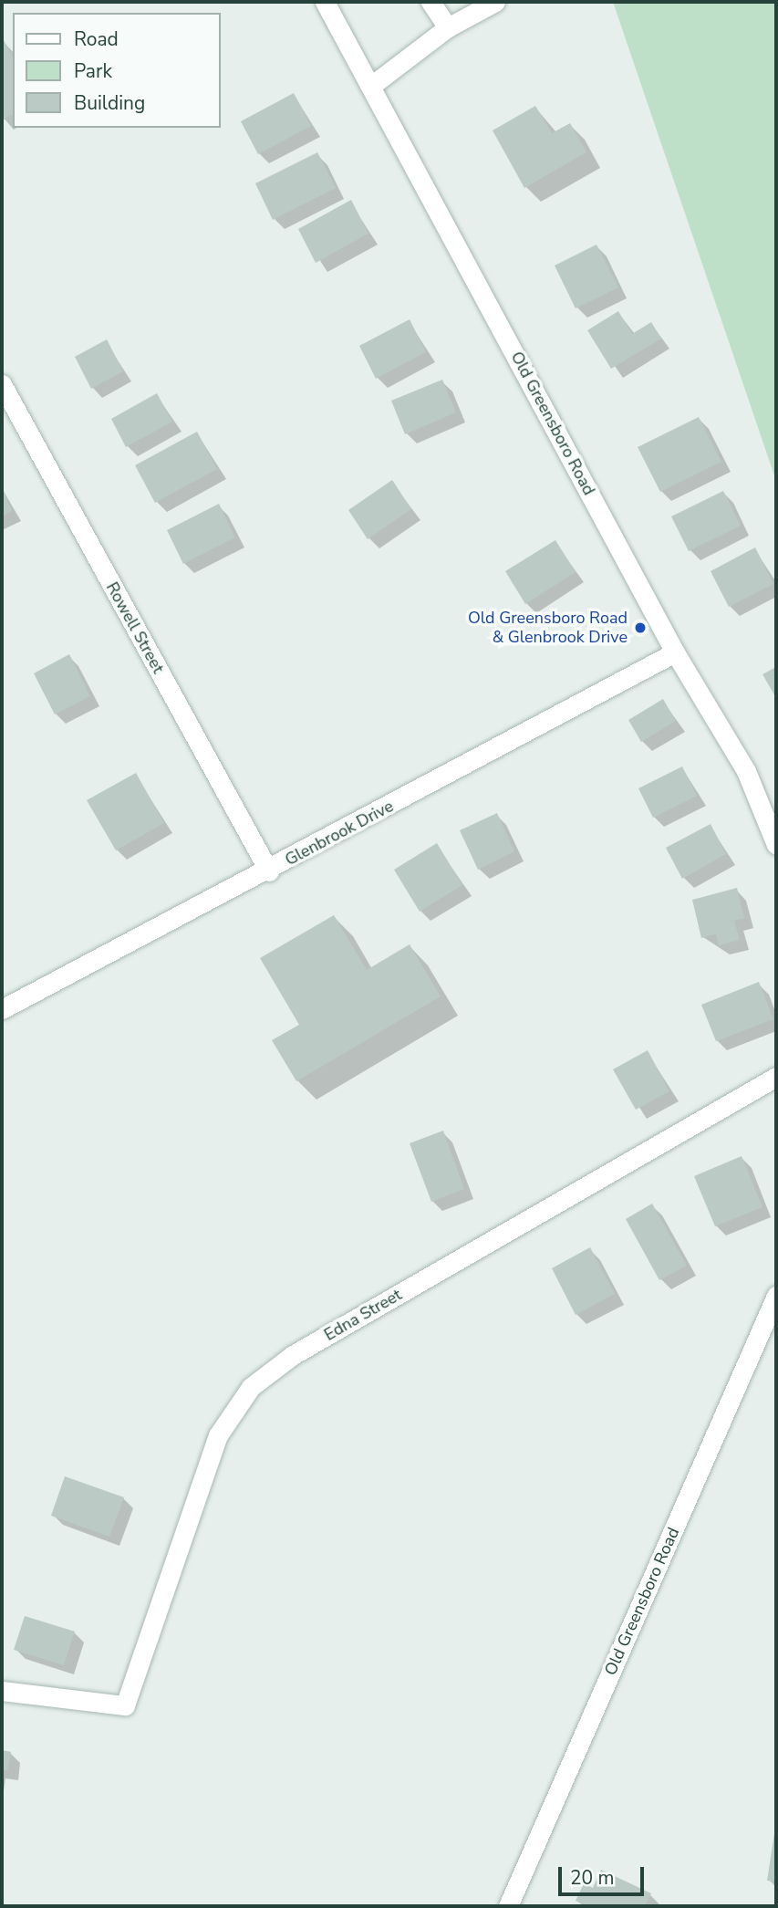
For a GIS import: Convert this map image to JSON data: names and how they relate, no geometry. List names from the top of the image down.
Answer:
{
  "streets": {
    "street": [
      "Old Greensboro Road",
      "Rowell Street",
      "Glenbrook Drive",
      "Edna Street"
    ]
  },
  "crossings": [
    ["Old Greensboro Road", "Glenbrook Drive"],
    ["Rowell Street", "Glenbrook Drive"]
  ],
  "places": ["Old Greensboro Road & Glenbrook Drive"],
  "legend": ["Road", "Park", "Building"],
  "scale_bar": "20 m"
}
